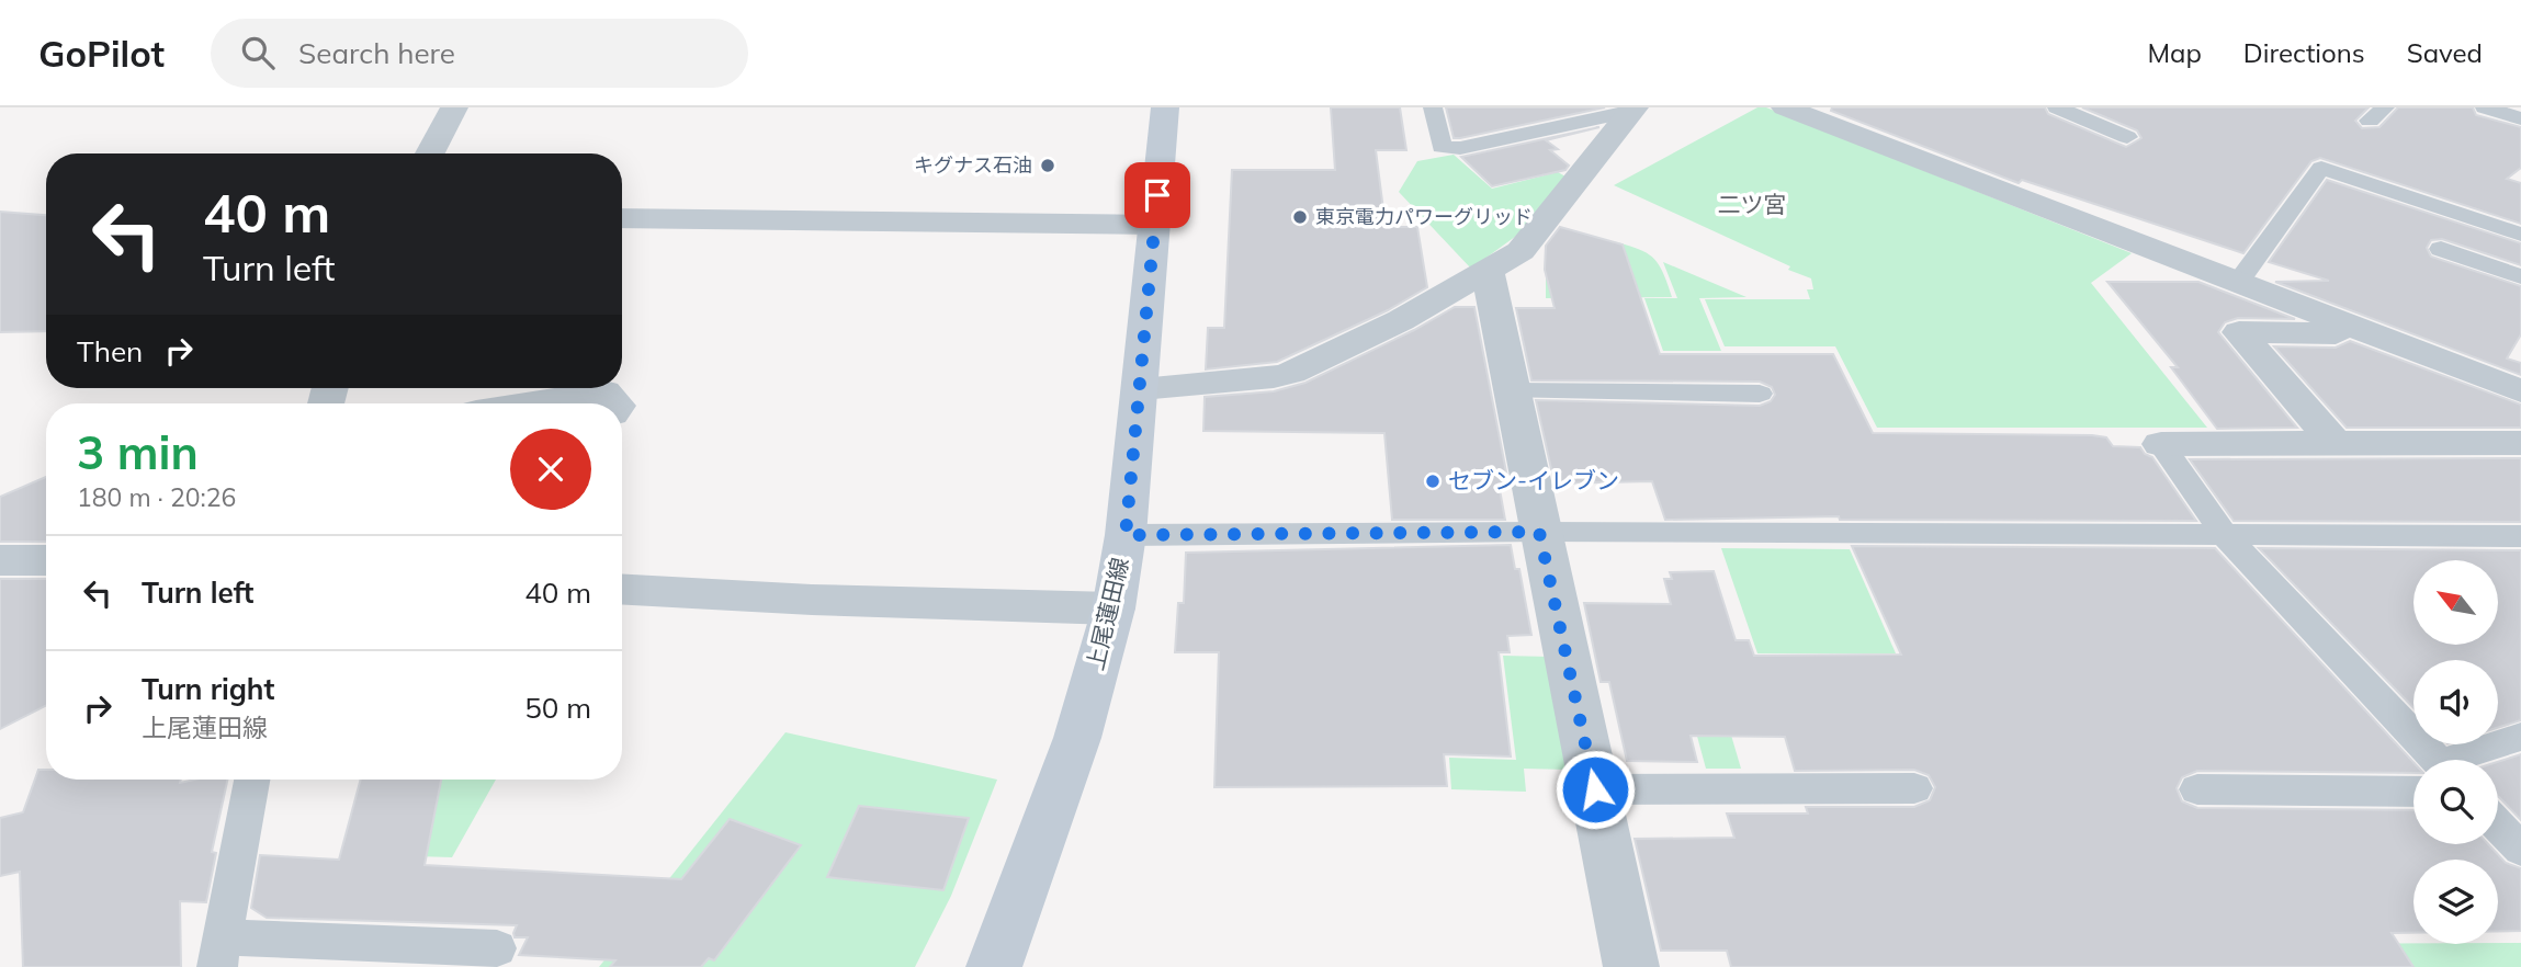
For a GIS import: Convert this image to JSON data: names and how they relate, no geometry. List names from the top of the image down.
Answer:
{
  "streets": {
    "main road": ["上尾蓮田線"]
  },
  "districts": ["二ツ宮"],
  "places": ["キグナス石油", "東京電力パワーグリッド", "セブン-イレブン"],
  "north": "top left",
  "page": {
    "header": "GoPilot",
    "search": "Search here",
    "nav": ["Map", "Directions", "Saved"],
    "turn": ["40 m", "Turn left"],
    "then": "Then",
    "heading": ["3 min", "180 m · 20:26"],
    "list": [
      {
        "name": "Turn left",
        "value": "40 m"
      },
      {
        "name": "Turn right",
        "note": "上尾蓮田線",
        "value": "50 m"
      }
    ]
  }
}
